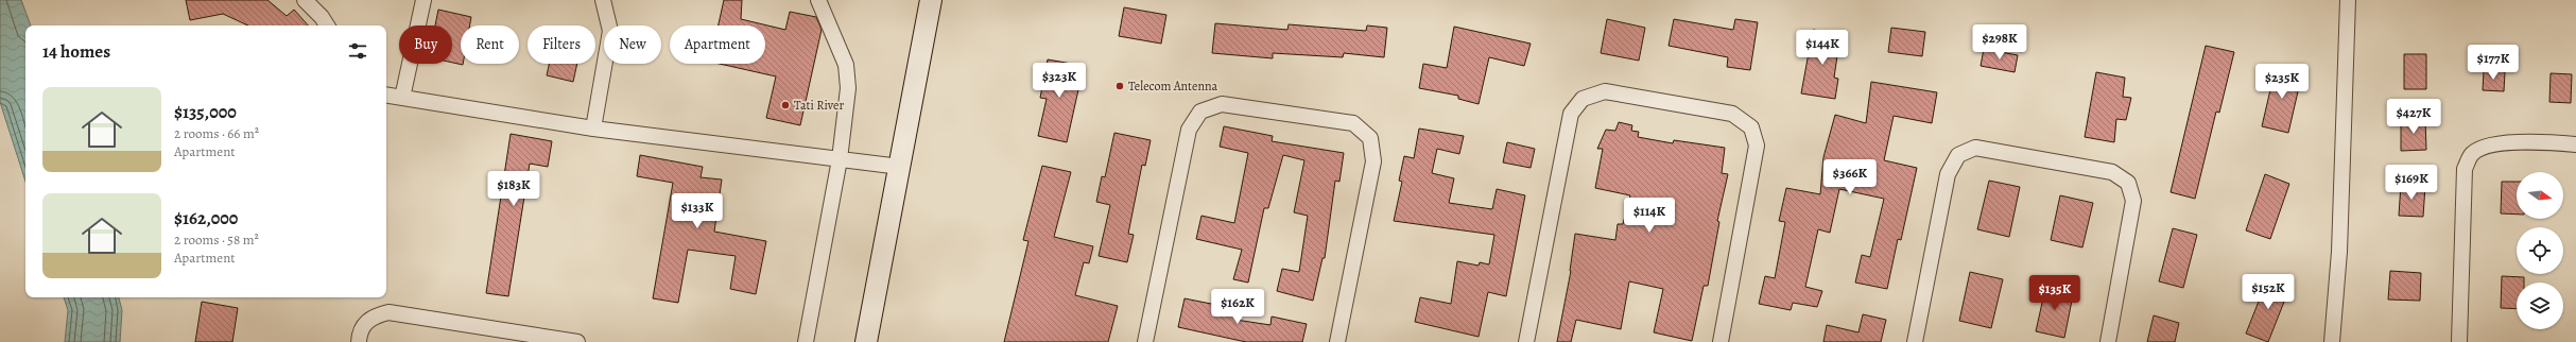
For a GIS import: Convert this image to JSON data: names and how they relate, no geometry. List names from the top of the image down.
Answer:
{
  "places": ["Telecom Antenna", "Tati River"],
  "north": "right",
  "page": {
    "price": [
      "$298K",
      "$144K",
      "$177K",
      "$323K",
      "$235K",
      "$427K",
      "$366K",
      "$169K",
      "$183K",
      "$133K",
      "$114K",
      "$152K",
      "$135K",
      "$162K"
    ],
    "chip": [
      "Buy",
      "Rent",
      "Filters",
      "New",
      "Apartment"
    ],
    "heading": "14 homes",
    "list": [
      {
        "name": "$135,000",
        "note": "2 rooms · 66 m² · Apartment"
      },
      {
        "name": "$162,000",
        "note": "2 rooms · 58 m² · Apartment"
      }
    ]
  }
}
